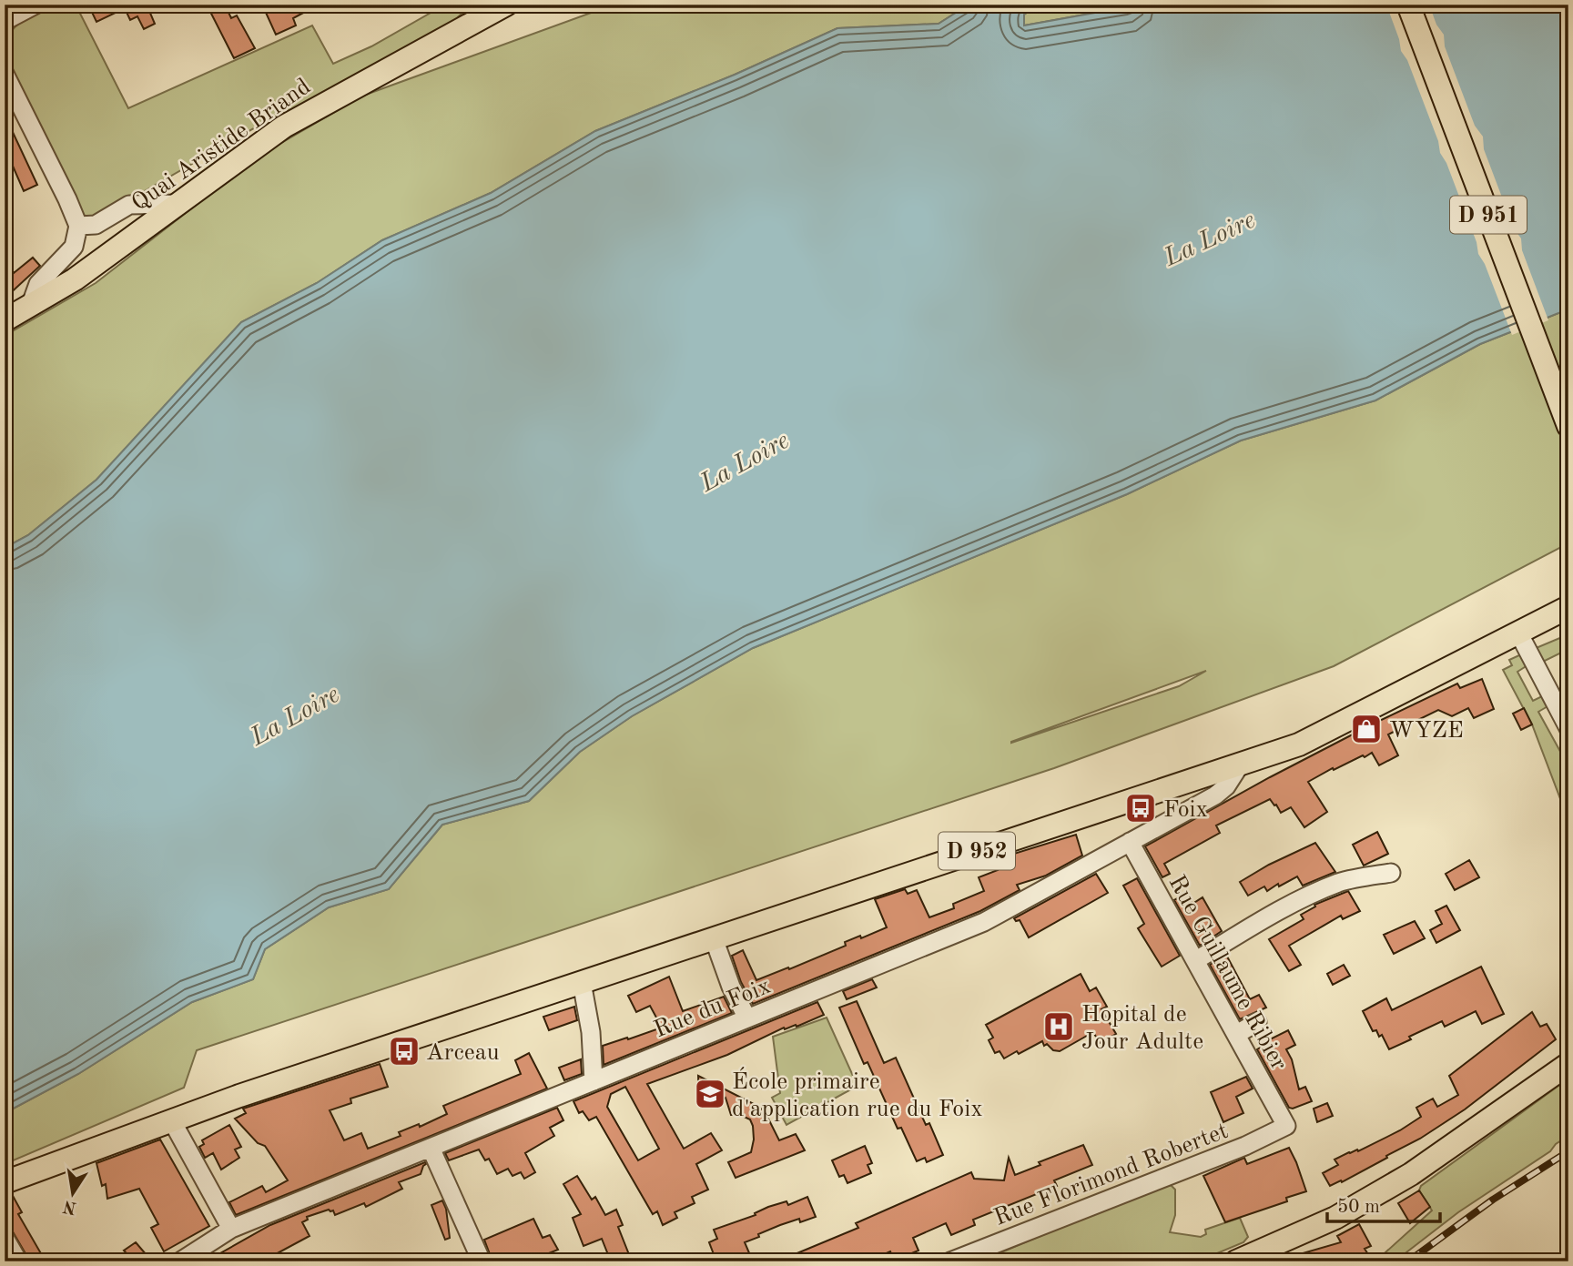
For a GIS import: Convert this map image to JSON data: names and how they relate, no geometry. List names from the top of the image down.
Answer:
{
  "streets": {
    "main road": ["Quai Aristide Briand", "D 951", "D 952"],
    "street": ["Rue Guillaume Ribier", "Rue du Foix", "Rue Florimond Robertet"]
  },
  "crossings": [
    ["D 952", "Rue du Foix"],
    ["Rue Guillaume Ribier", "Rue du Foix"],
    ["Rue Guillaume Ribier", "Rue Florimond Robertet"]
  ],
  "water": ["La Loire"],
  "places": {
    "shop": ["WYZE"],
    "bus stop": ["Foix", "Arceau"],
    "hospital": ["Hopital de Jour Adulte"],
    "school or university": ["École primaire d'application rue du Foix"]
  },
  "scale_bar": "50 m",
  "north": "bottom"
}
